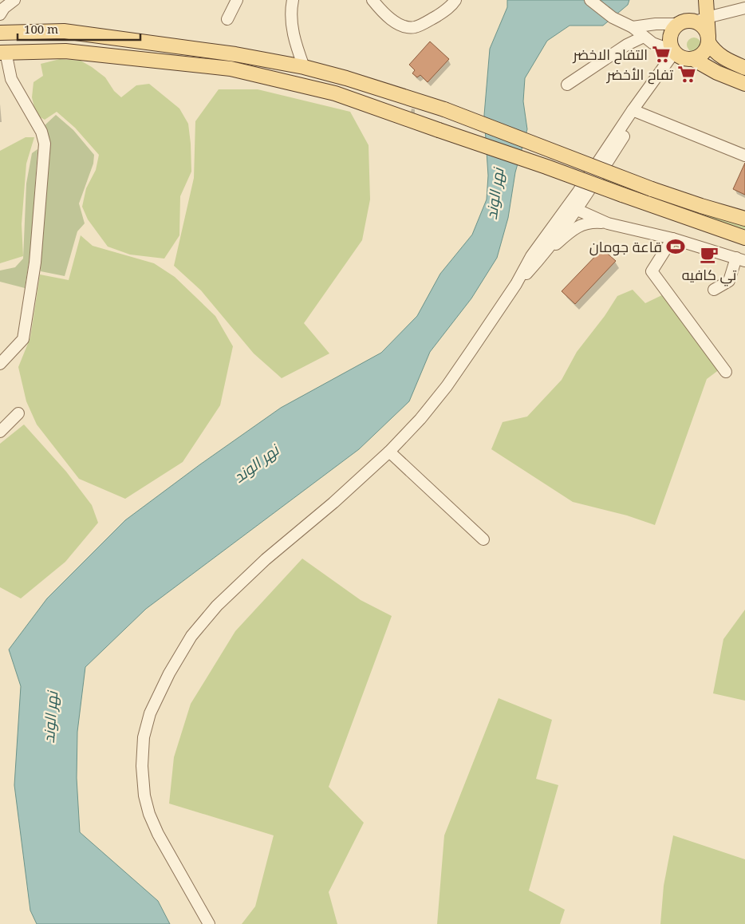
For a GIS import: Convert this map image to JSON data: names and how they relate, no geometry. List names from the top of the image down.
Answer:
{
  "water": ["نهر الوند"],
  "places": {
    "supermarket": ["التفاح الاخضر", "تفاح الأخضر"],
    "sports": ["قاعة جومان"],
    "cafe": ["تي كافيه"]
  },
  "scale_bar": "100 m"
}
